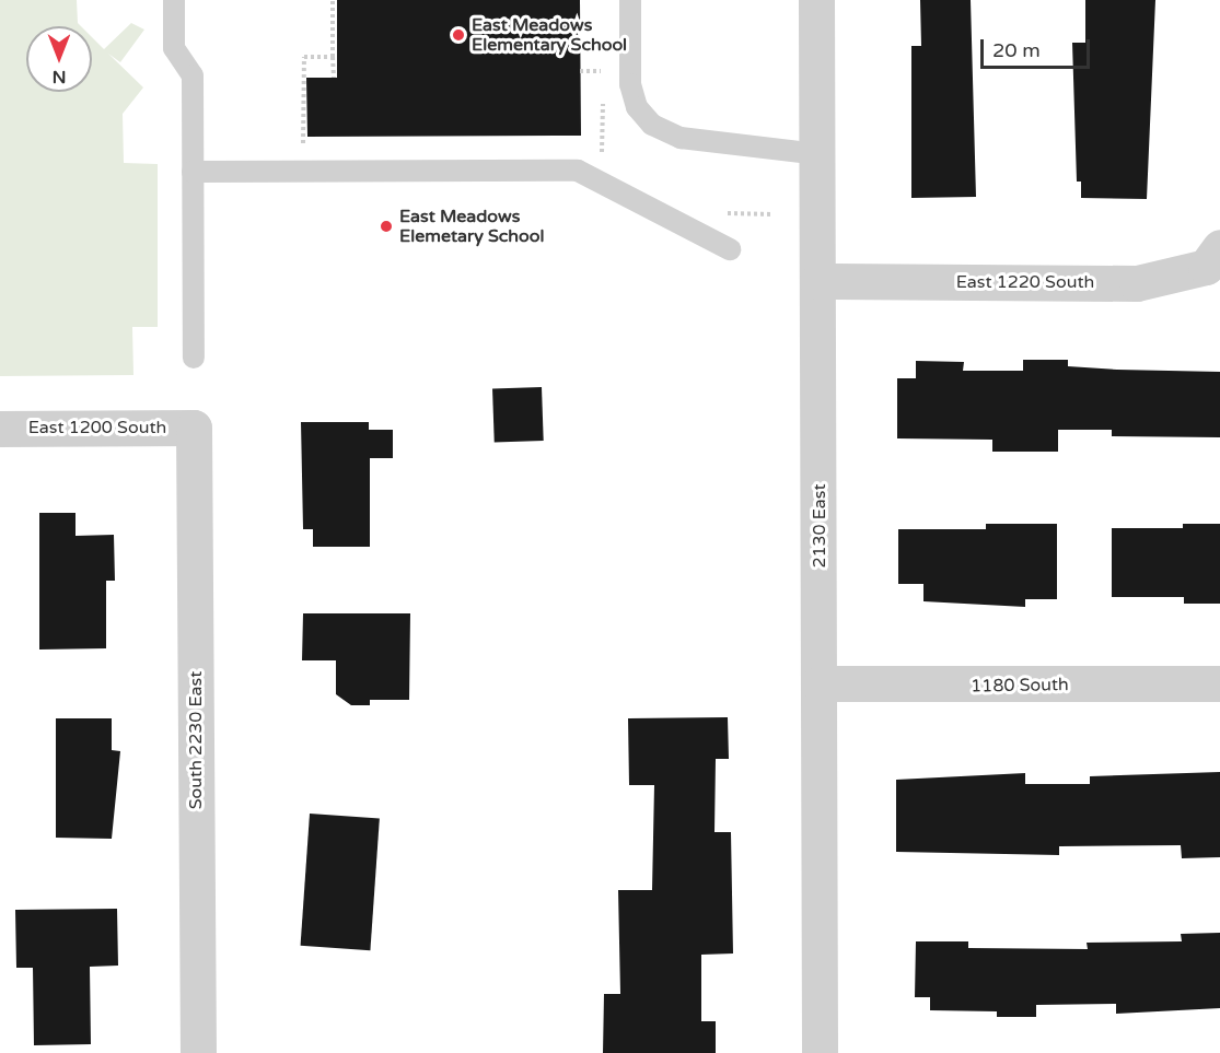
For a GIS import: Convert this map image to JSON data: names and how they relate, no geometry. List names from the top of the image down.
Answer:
{
  "streets": {
    "street": [
      "East 1220 South",
      "East 1200 South",
      "2130 East",
      "1180 South",
      "South 2230 East"
    ]
  },
  "crossings": [
    ["East 1220 South", "2130 East"],
    ["East 1200 South", "South 2230 East"],
    ["2130 East", "1180 South"]
  ],
  "places": ["East Meadows Elementary School", "East Meadows Elemetary School"],
  "scale_bar": "20 m",
  "north": "bottom"
}
